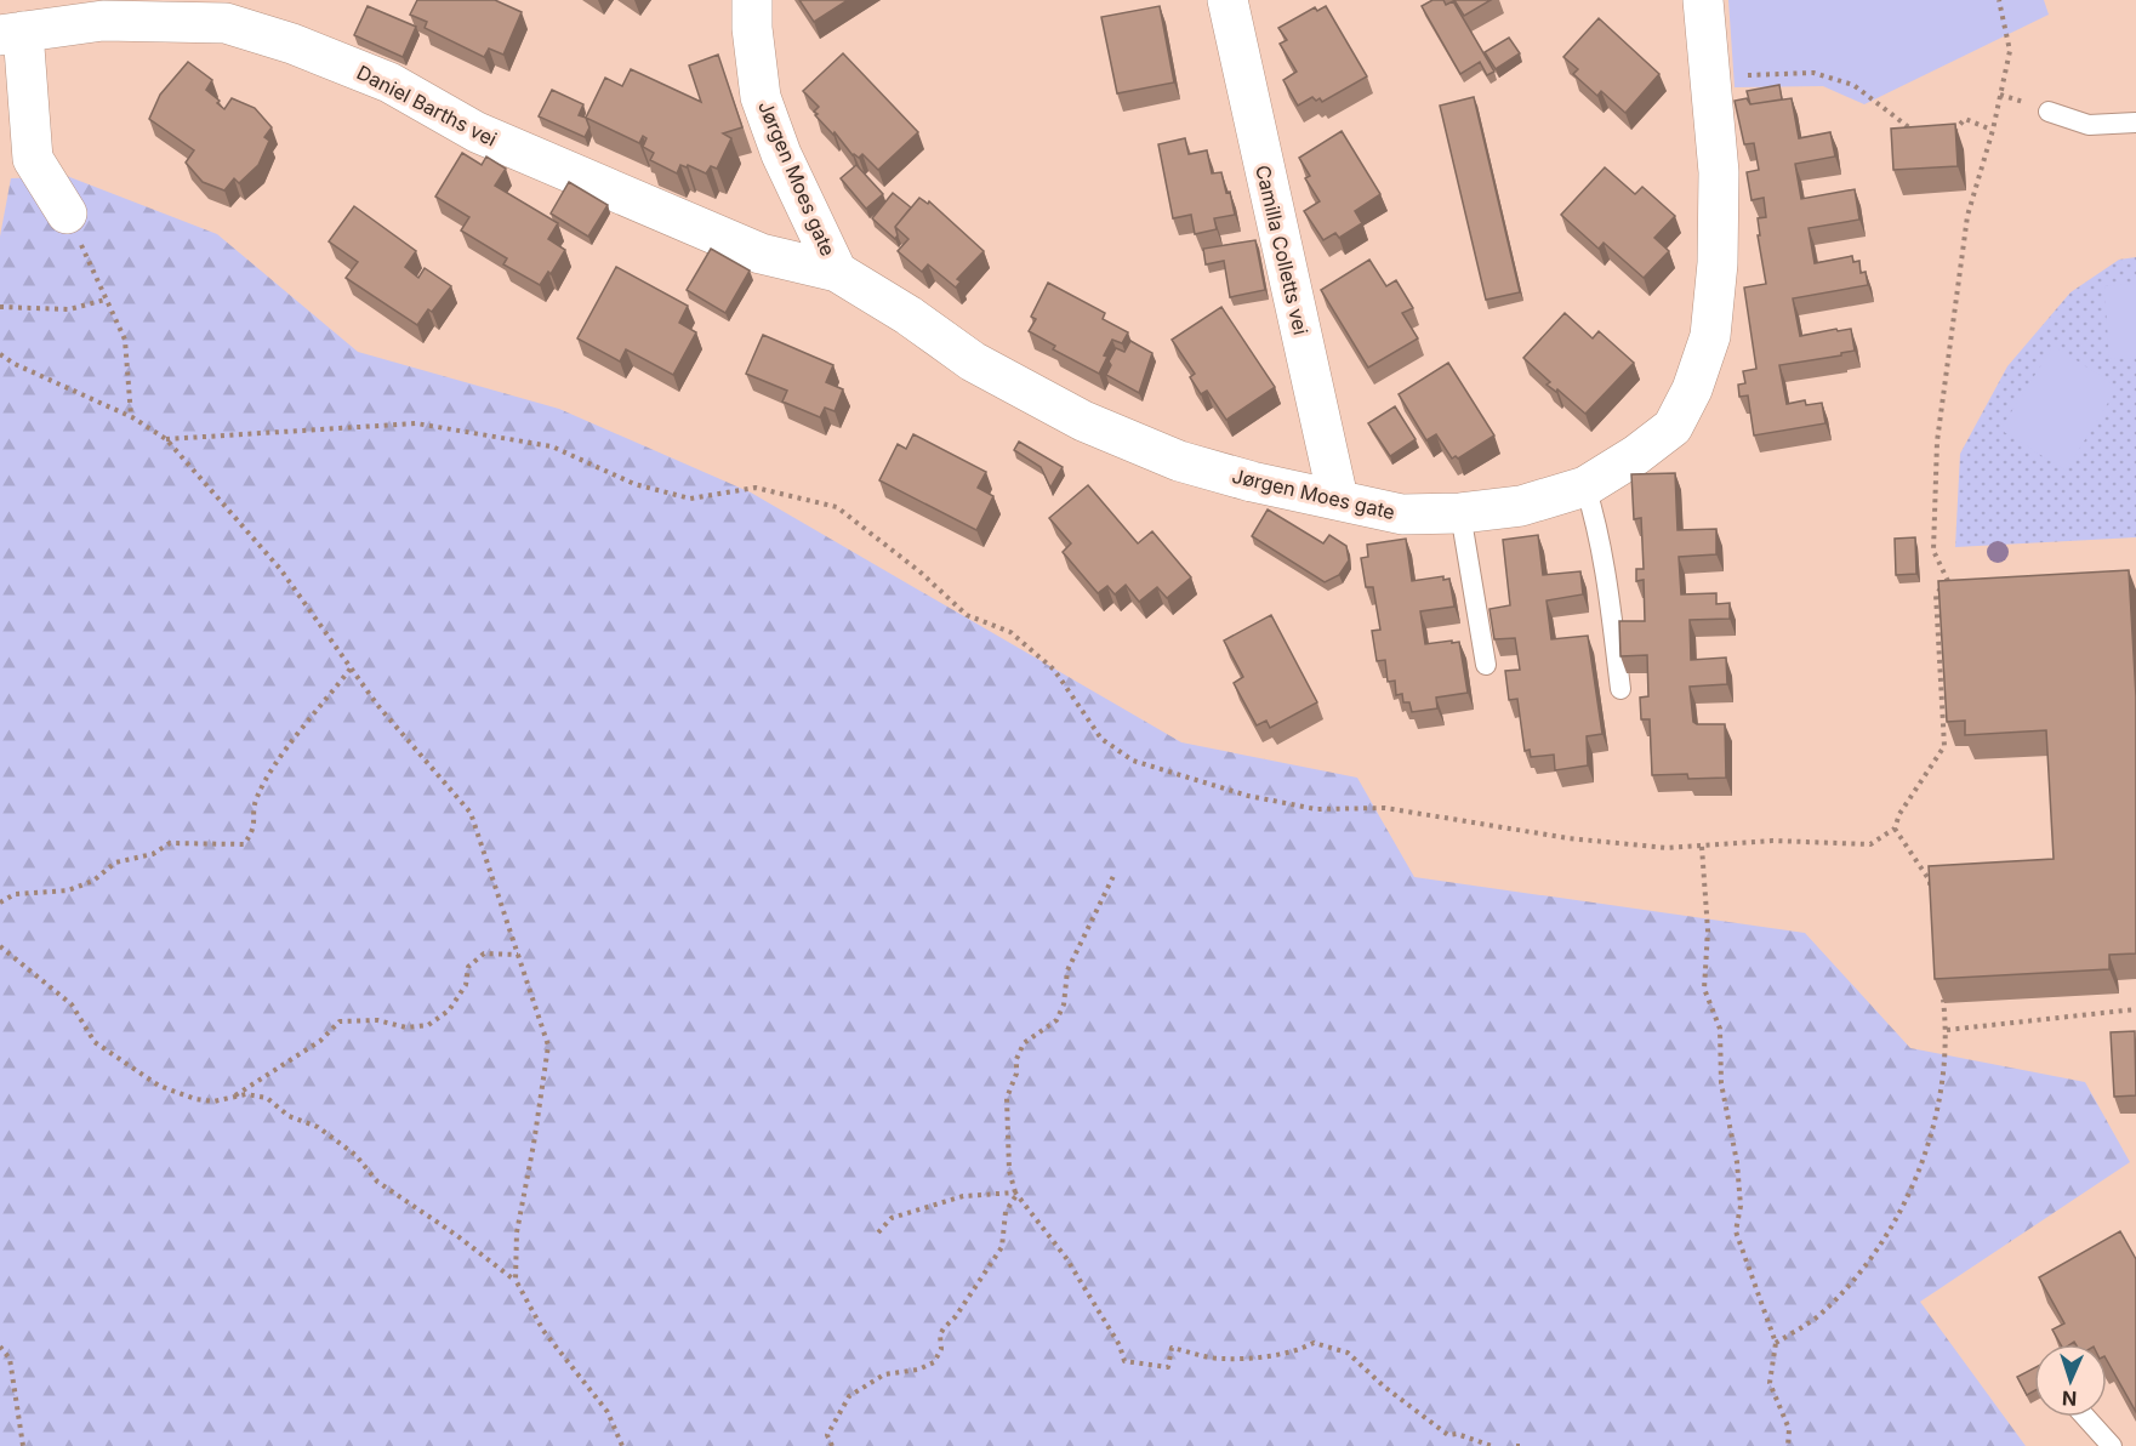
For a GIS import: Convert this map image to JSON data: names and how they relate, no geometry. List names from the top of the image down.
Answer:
{
  "streets": {
    "street": ["Daniel Barths vei", "Jørgen Moes gate", "Camilla Colletts vei"]
  },
  "crossings": [
    ["Daniel Barths vei", "Jørgen Moes gate"],
    ["Jørgen Moes gate", "Camilla Colletts vei"]
  ],
  "north": "bottom"
}
